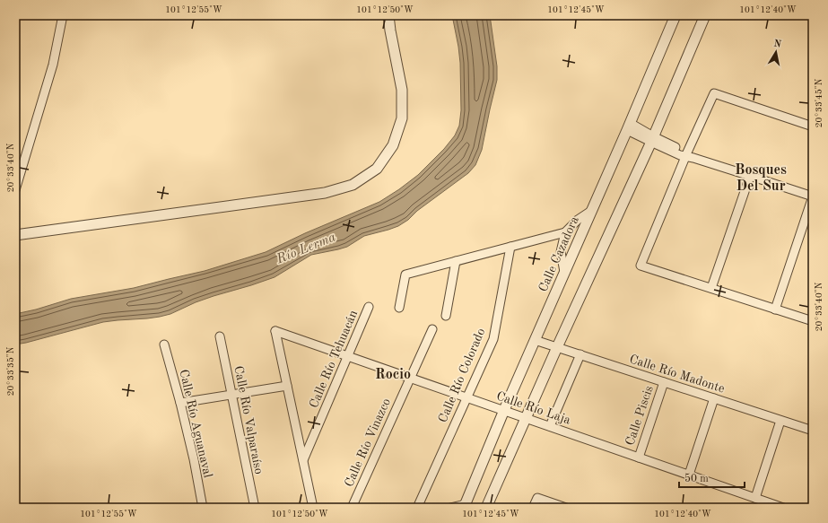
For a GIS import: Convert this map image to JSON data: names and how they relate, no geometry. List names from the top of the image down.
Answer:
{
  "streets": {
    "street": [
      "Calle Cazadora",
      "Calle Río Tehuacán",
      "Calle Río Madonte",
      "Calle Río Colorado",
      "Calle Río Laja",
      "Calle Piscis",
      "Calle Río Valparaíso",
      "Calle Río Aguanaval",
      "Calle Río Vinazco"
    ]
  },
  "crossings": [
    ["Calle Cazadora", "Calle Río Madonte"],
    ["Calle Cazadora", "Calle Río Laja"],
    ["Calle Río Tehuacán", "Calle Río Laja"],
    ["Calle Río Madonte", "Calle Piscis"],
    ["Calle Río Colorado", "Calle Río Laja"],
    ["Calle Río Laja", "Calle Piscis"],
    ["Calle Río Laja", "Calle Río Vinazco"]
  ],
  "districts": ["Bosques Del Sur", "Rocio"],
  "water": ["Río Lerma"],
  "scale_bar": "50 m",
  "north": "top",
  "coordinates": [
    "101°12'55\"W",
    "101°12'50\"W",
    "101°12'45\"W",
    "101°12'40\"W",
    "20°33'45\"N",
    "20°33'40\"N",
    "20°33'35\"N"
  ]
}
